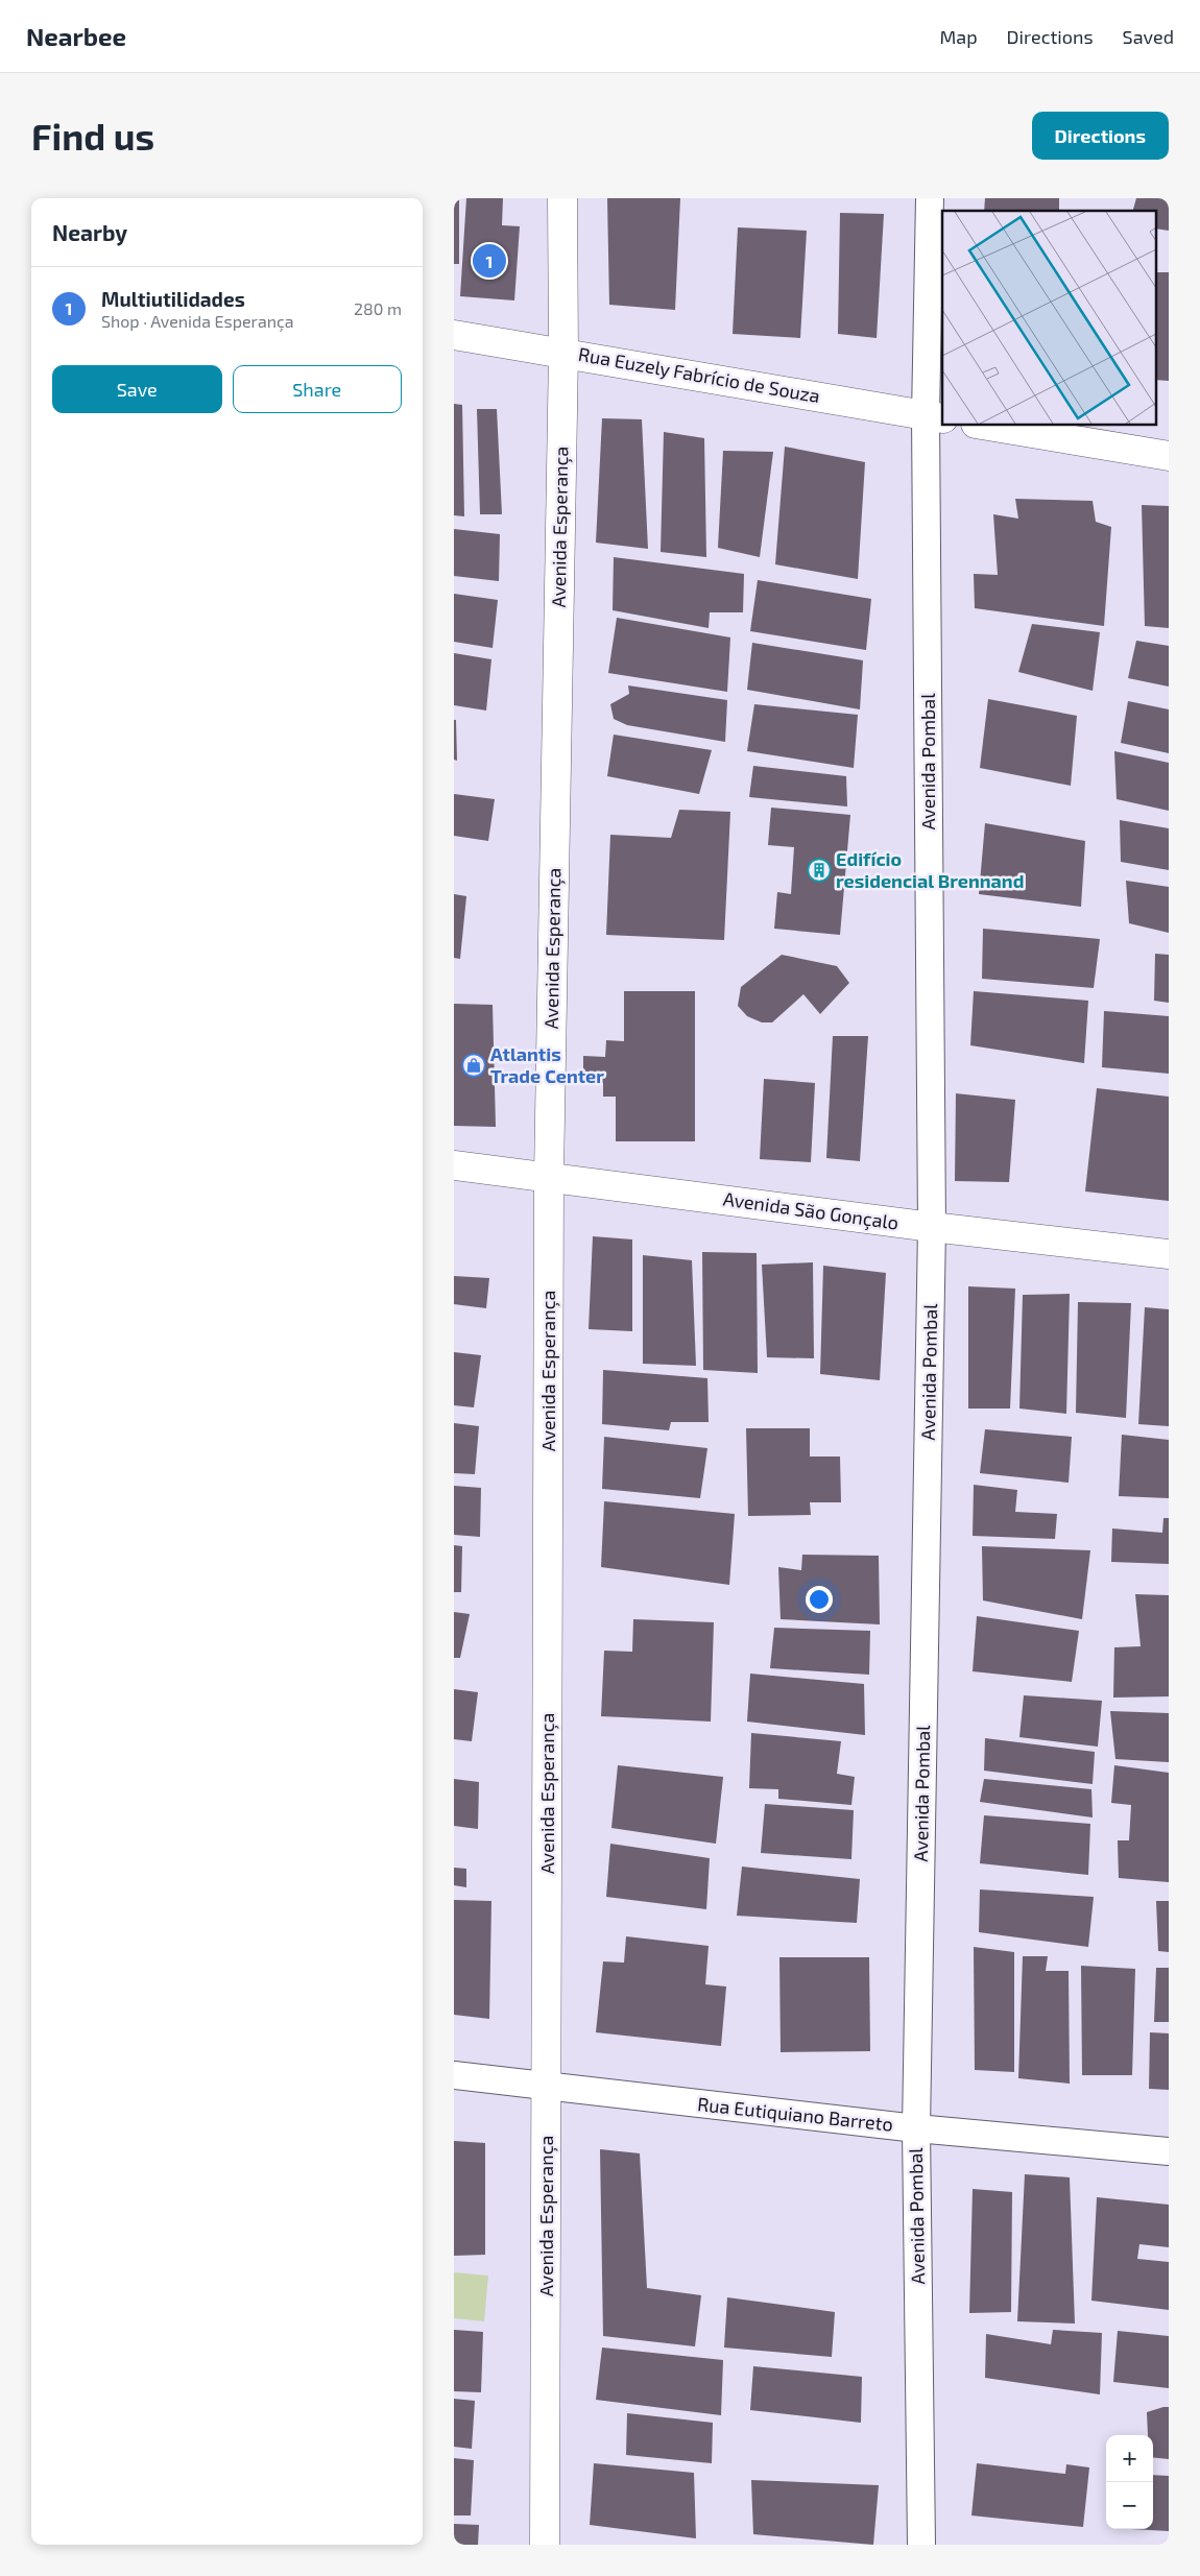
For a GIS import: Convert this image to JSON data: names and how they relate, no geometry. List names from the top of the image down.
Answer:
{
  "streets": {
    "main road": ["Rua Euzely Fabrício de Souza", "Avenida Esperança", "Avenida São Gonçalo"],
    "street": ["Avenida Pombal", "Rua Eutiquiano Barreto"]
  },
  "crossings": [
    ["Rua Euzely Fabrício de Souza", "Avenida Esperança"],
    ["Rua Euzely Fabrício de Souza", "Avenida Pombal"],
    ["Avenida Esperança", "Avenida São Gonçalo"],
    ["Avenida Esperança", "Rua Eutiquiano Barreto"],
    ["Avenida Pombal", "Avenida São Gonçalo"],
    ["Avenida Pombal", "Rua Eutiquiano Barreto"]
  ],
  "places": {
    "building": ["Edifício residencial Brennand"],
    "shop": ["Atlantis Trade Center"]
  },
  "page": {
    "header": "Nearbee",
    "nav": ["Map", "Directions", "Saved"],
    "buttons": [
      "Directions",
      ["Save", "Share"]
    ],
    "title": "Find us",
    "heading": "Nearby",
    "pins": "1",
    "list": [
      {
        "mark": "1",
        "name": "Multiutilidades",
        "note": "Shop · Avenida Esperança",
        "value": "280 m"
      }
    ],
    "map_buttons": ["+", "−"]
  }
}
